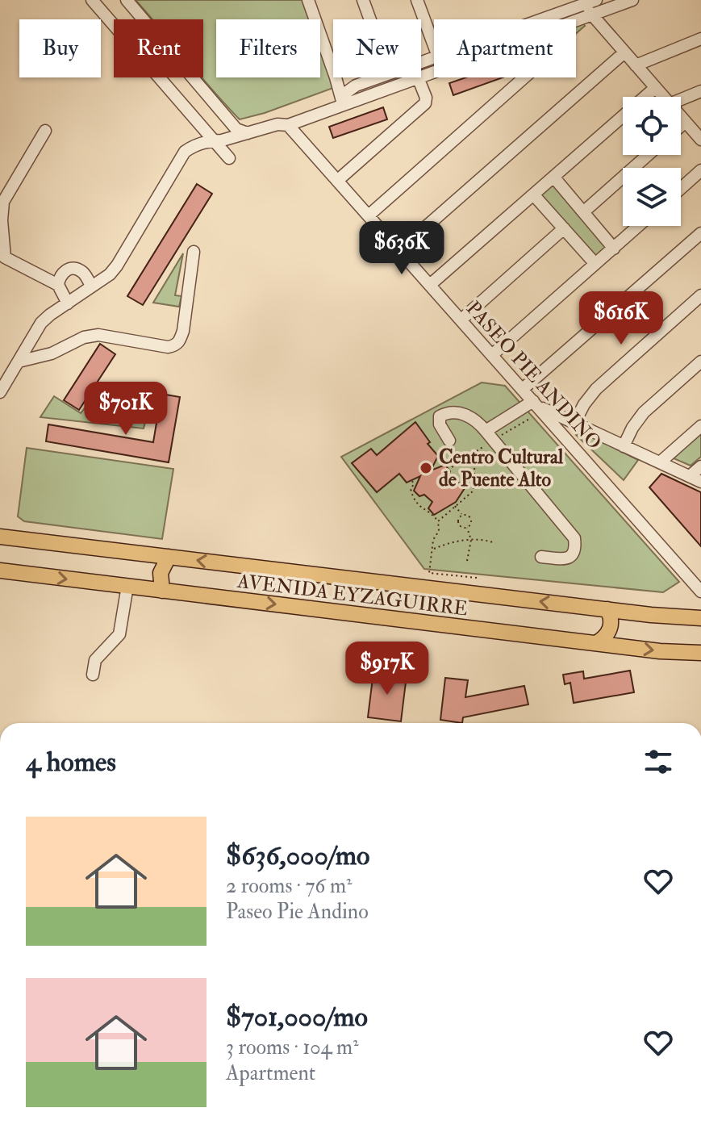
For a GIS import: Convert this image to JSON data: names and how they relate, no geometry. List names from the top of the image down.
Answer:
{
  "streets": {
    "main road": ["AVENIDA EYZAGUIRRE"],
    "street": ["PASEO PIE ANDINO"]
  },
  "places": ["Centro Cultural de Puente Alto"],
  "page": {
    "chip": [
      "Buy",
      "Rent",
      "Filters",
      "New",
      "Apartment"
    ],
    "price": [
      "$636K",
      "$616K",
      "$701K",
      "$917K"
    ],
    "heading": "4 homes",
    "list": [
      {
        "name": "$636,000/mo",
        "note": "2 rooms · 76 m² · Paseo Pie Andino"
      },
      {
        "name": "$701,000/mo",
        "note": "3 rooms · 104 m² · Apartment"
      }
    ]
  }
}
